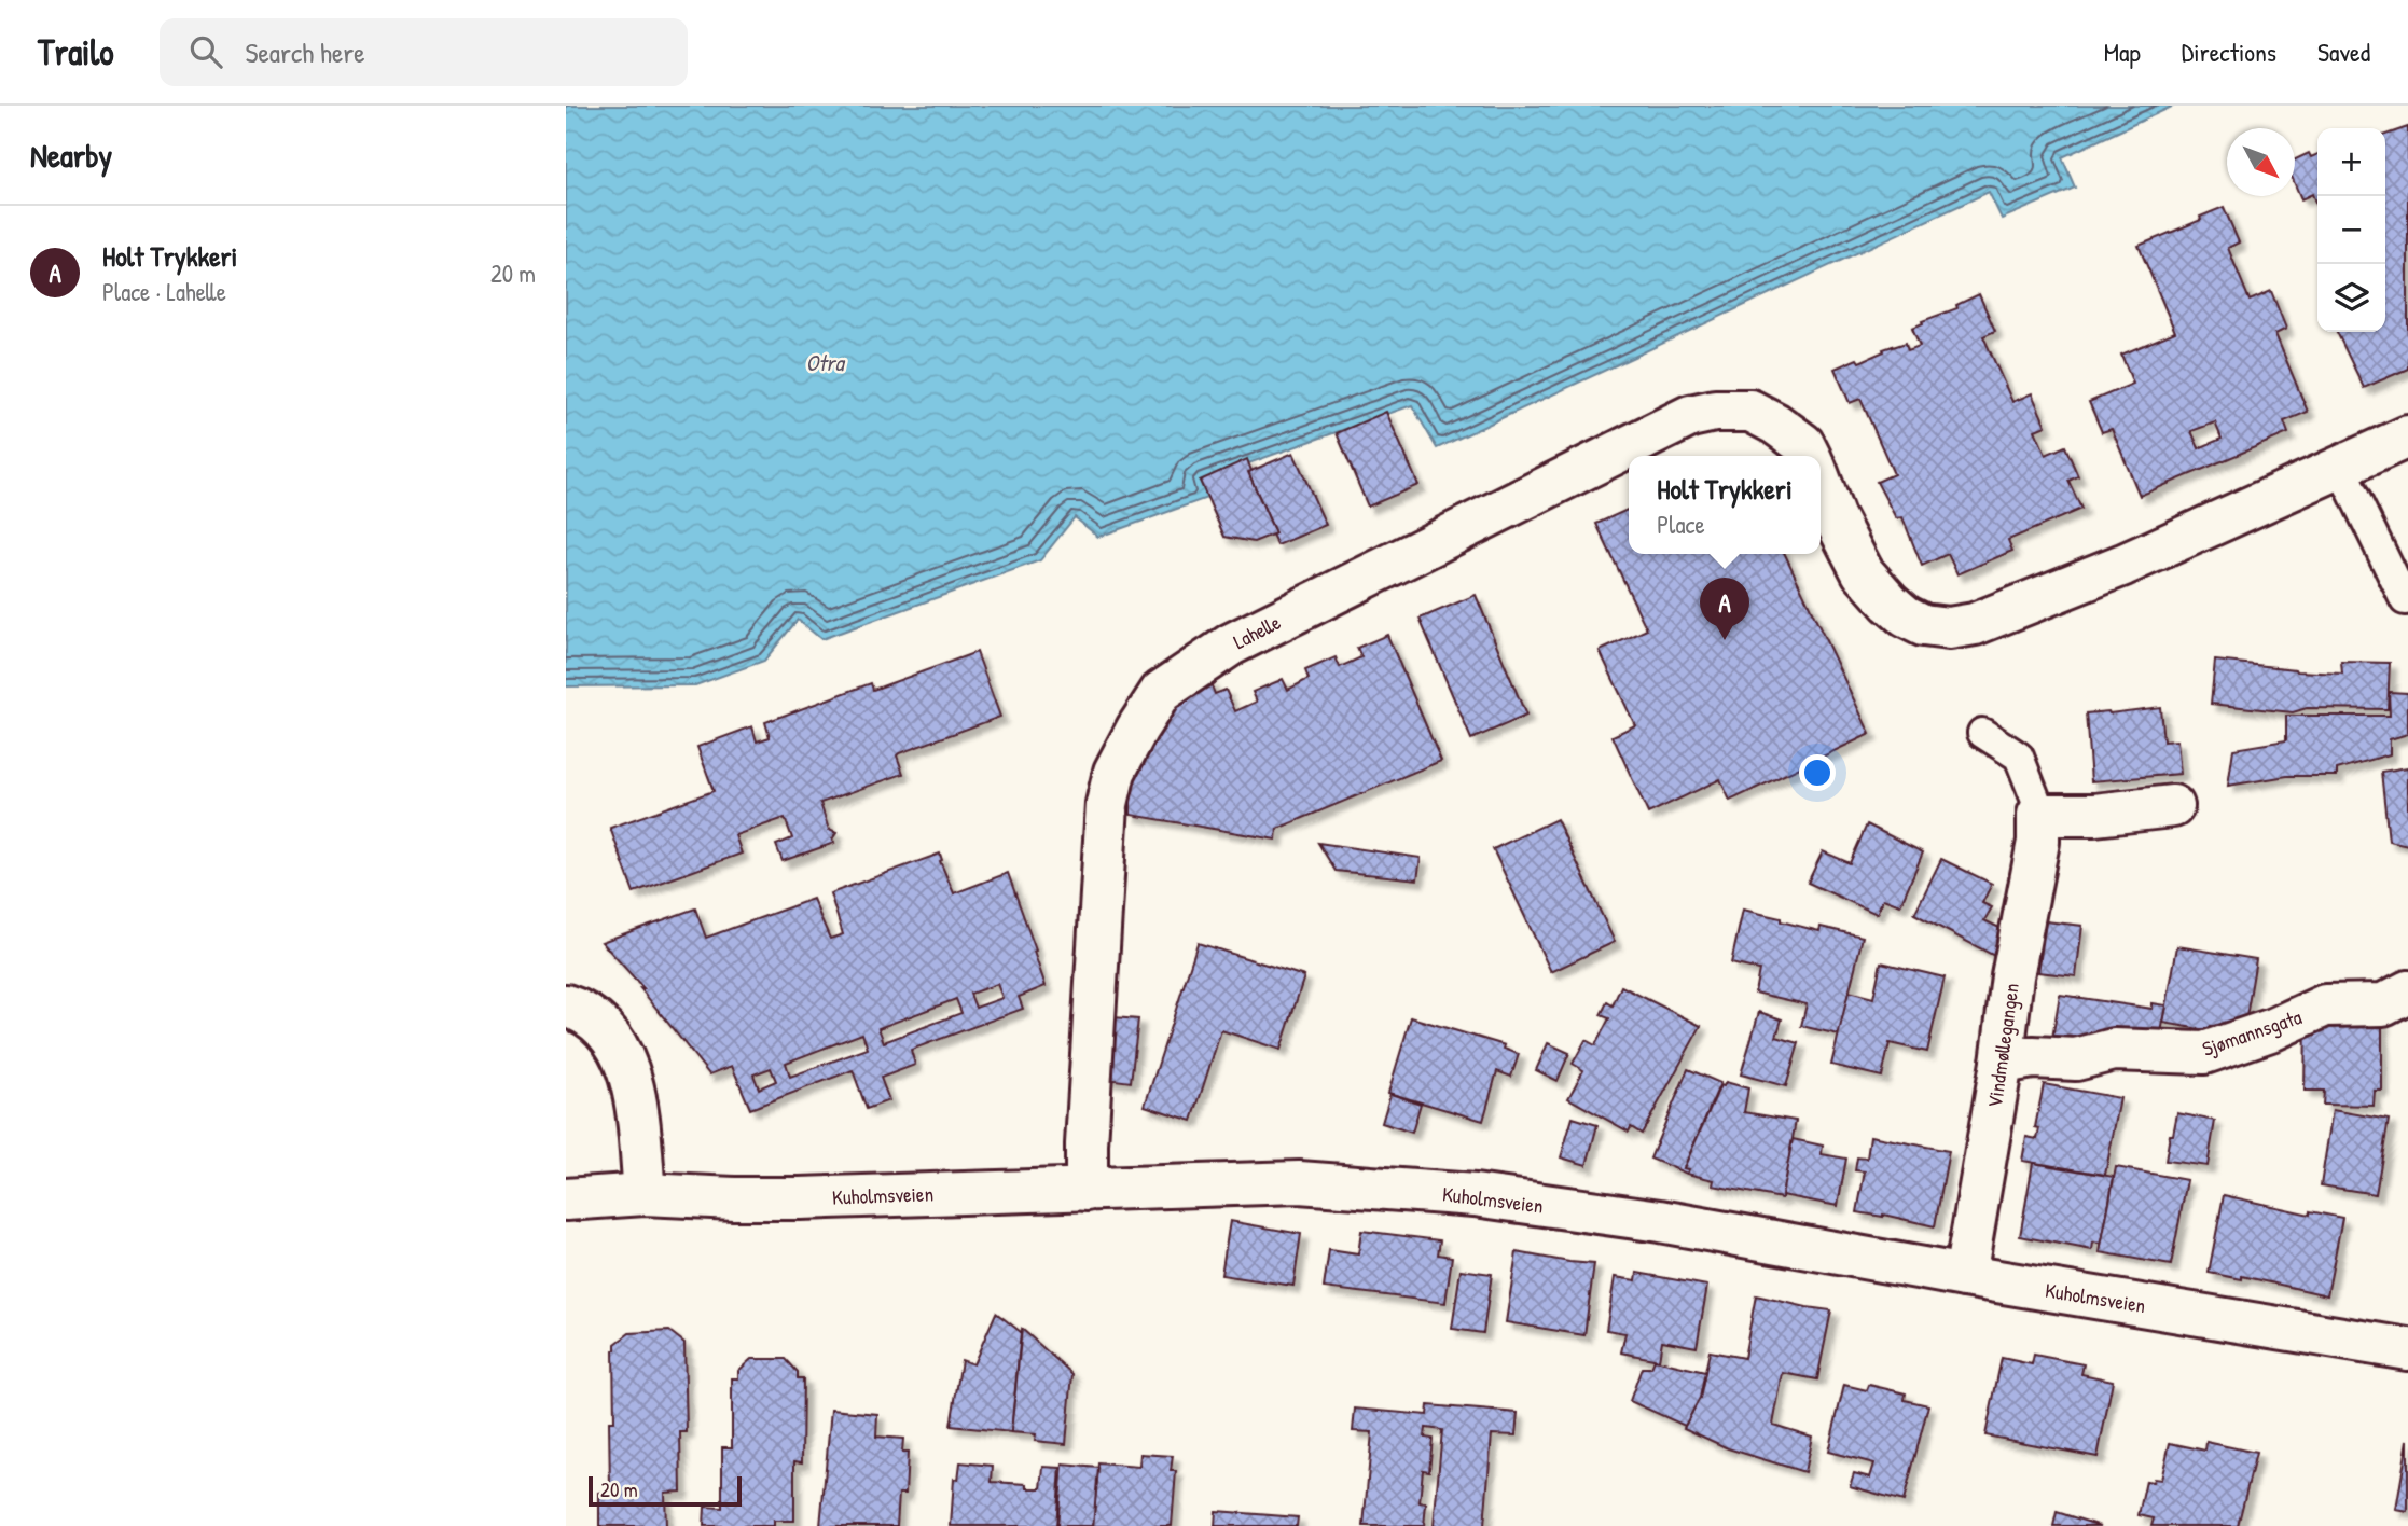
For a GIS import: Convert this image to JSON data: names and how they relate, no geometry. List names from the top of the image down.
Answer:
{
  "streets": {
    "street": [
      "Lahelle",
      "Sjømannsgata",
      "Vindmøllegangen",
      "Kuholmsveien"
    ]
  },
  "crossings": [
    ["Lahelle", "Kuholmsveien"],
    ["Sjømannsgata", "Vindmøllegangen"],
    ["Vindmøllegangen", "Kuholmsveien"]
  ],
  "water": ["Otra"],
  "scale_bar": "20 m",
  "north": "bottom right",
  "page": {
    "header": "Trailo",
    "search": "Search here",
    "nav": ["Map", "Directions", "Saved"],
    "heading": "Nearby",
    "map_buttons": ["+", "−"],
    "list": [
      {
        "mark": "A",
        "name": "Holt Trykkeri",
        "note": "Place · Lahelle",
        "value": "20 m"
      }
    ],
    "popup": ["Holt Trykkeri", "Place"],
    "pins": "A",
    "scale": "20 m"
  }
}
